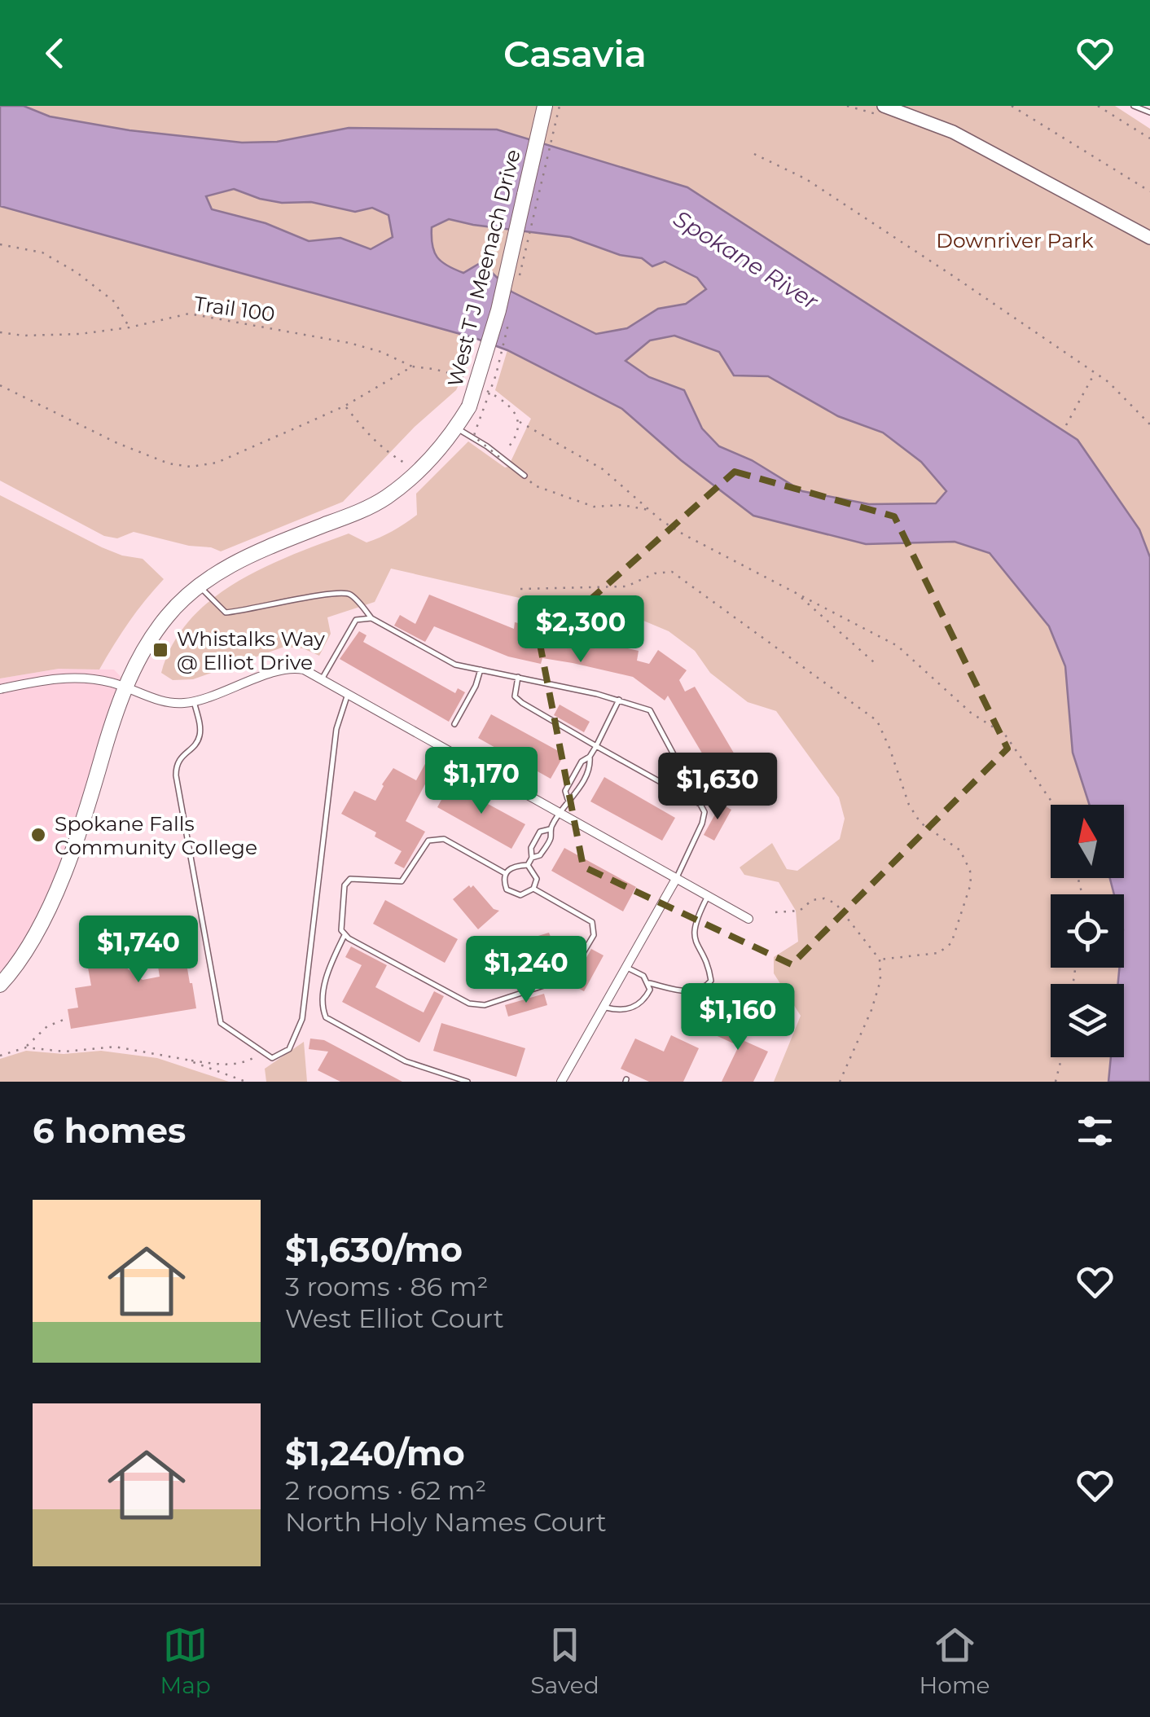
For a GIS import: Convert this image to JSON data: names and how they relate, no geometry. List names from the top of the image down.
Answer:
{
  "streets": {
    "main road": ["West T J Meenach Drive"],
    "path": ["Trail 100"]
  },
  "water": ["Spokane River"],
  "parks": ["Downriver Park"],
  "places": {
    "transit": ["Whistalks Way @ Elliot Drive"],
    "other": ["Spokane Falls Community College"]
  },
  "north": "top",
  "page": {
    "header": "Casavia",
    "price": [
      "$2,300",
      "$1,170",
      "$1,630",
      "$1,740",
      "$1,240",
      "$1,160"
    ],
    "heading": "6 homes",
    "list": [
      {
        "name": "$1,630/mo",
        "note": "3 rooms · 86 m² · West Elliot Court"
      },
      {
        "name": "$1,240/mo",
        "note": "2 rooms · 62 m² · North Holy Names Court"
      }
    ],
    "tabs": ["Map", "Saved", "Home"]
  }
}
